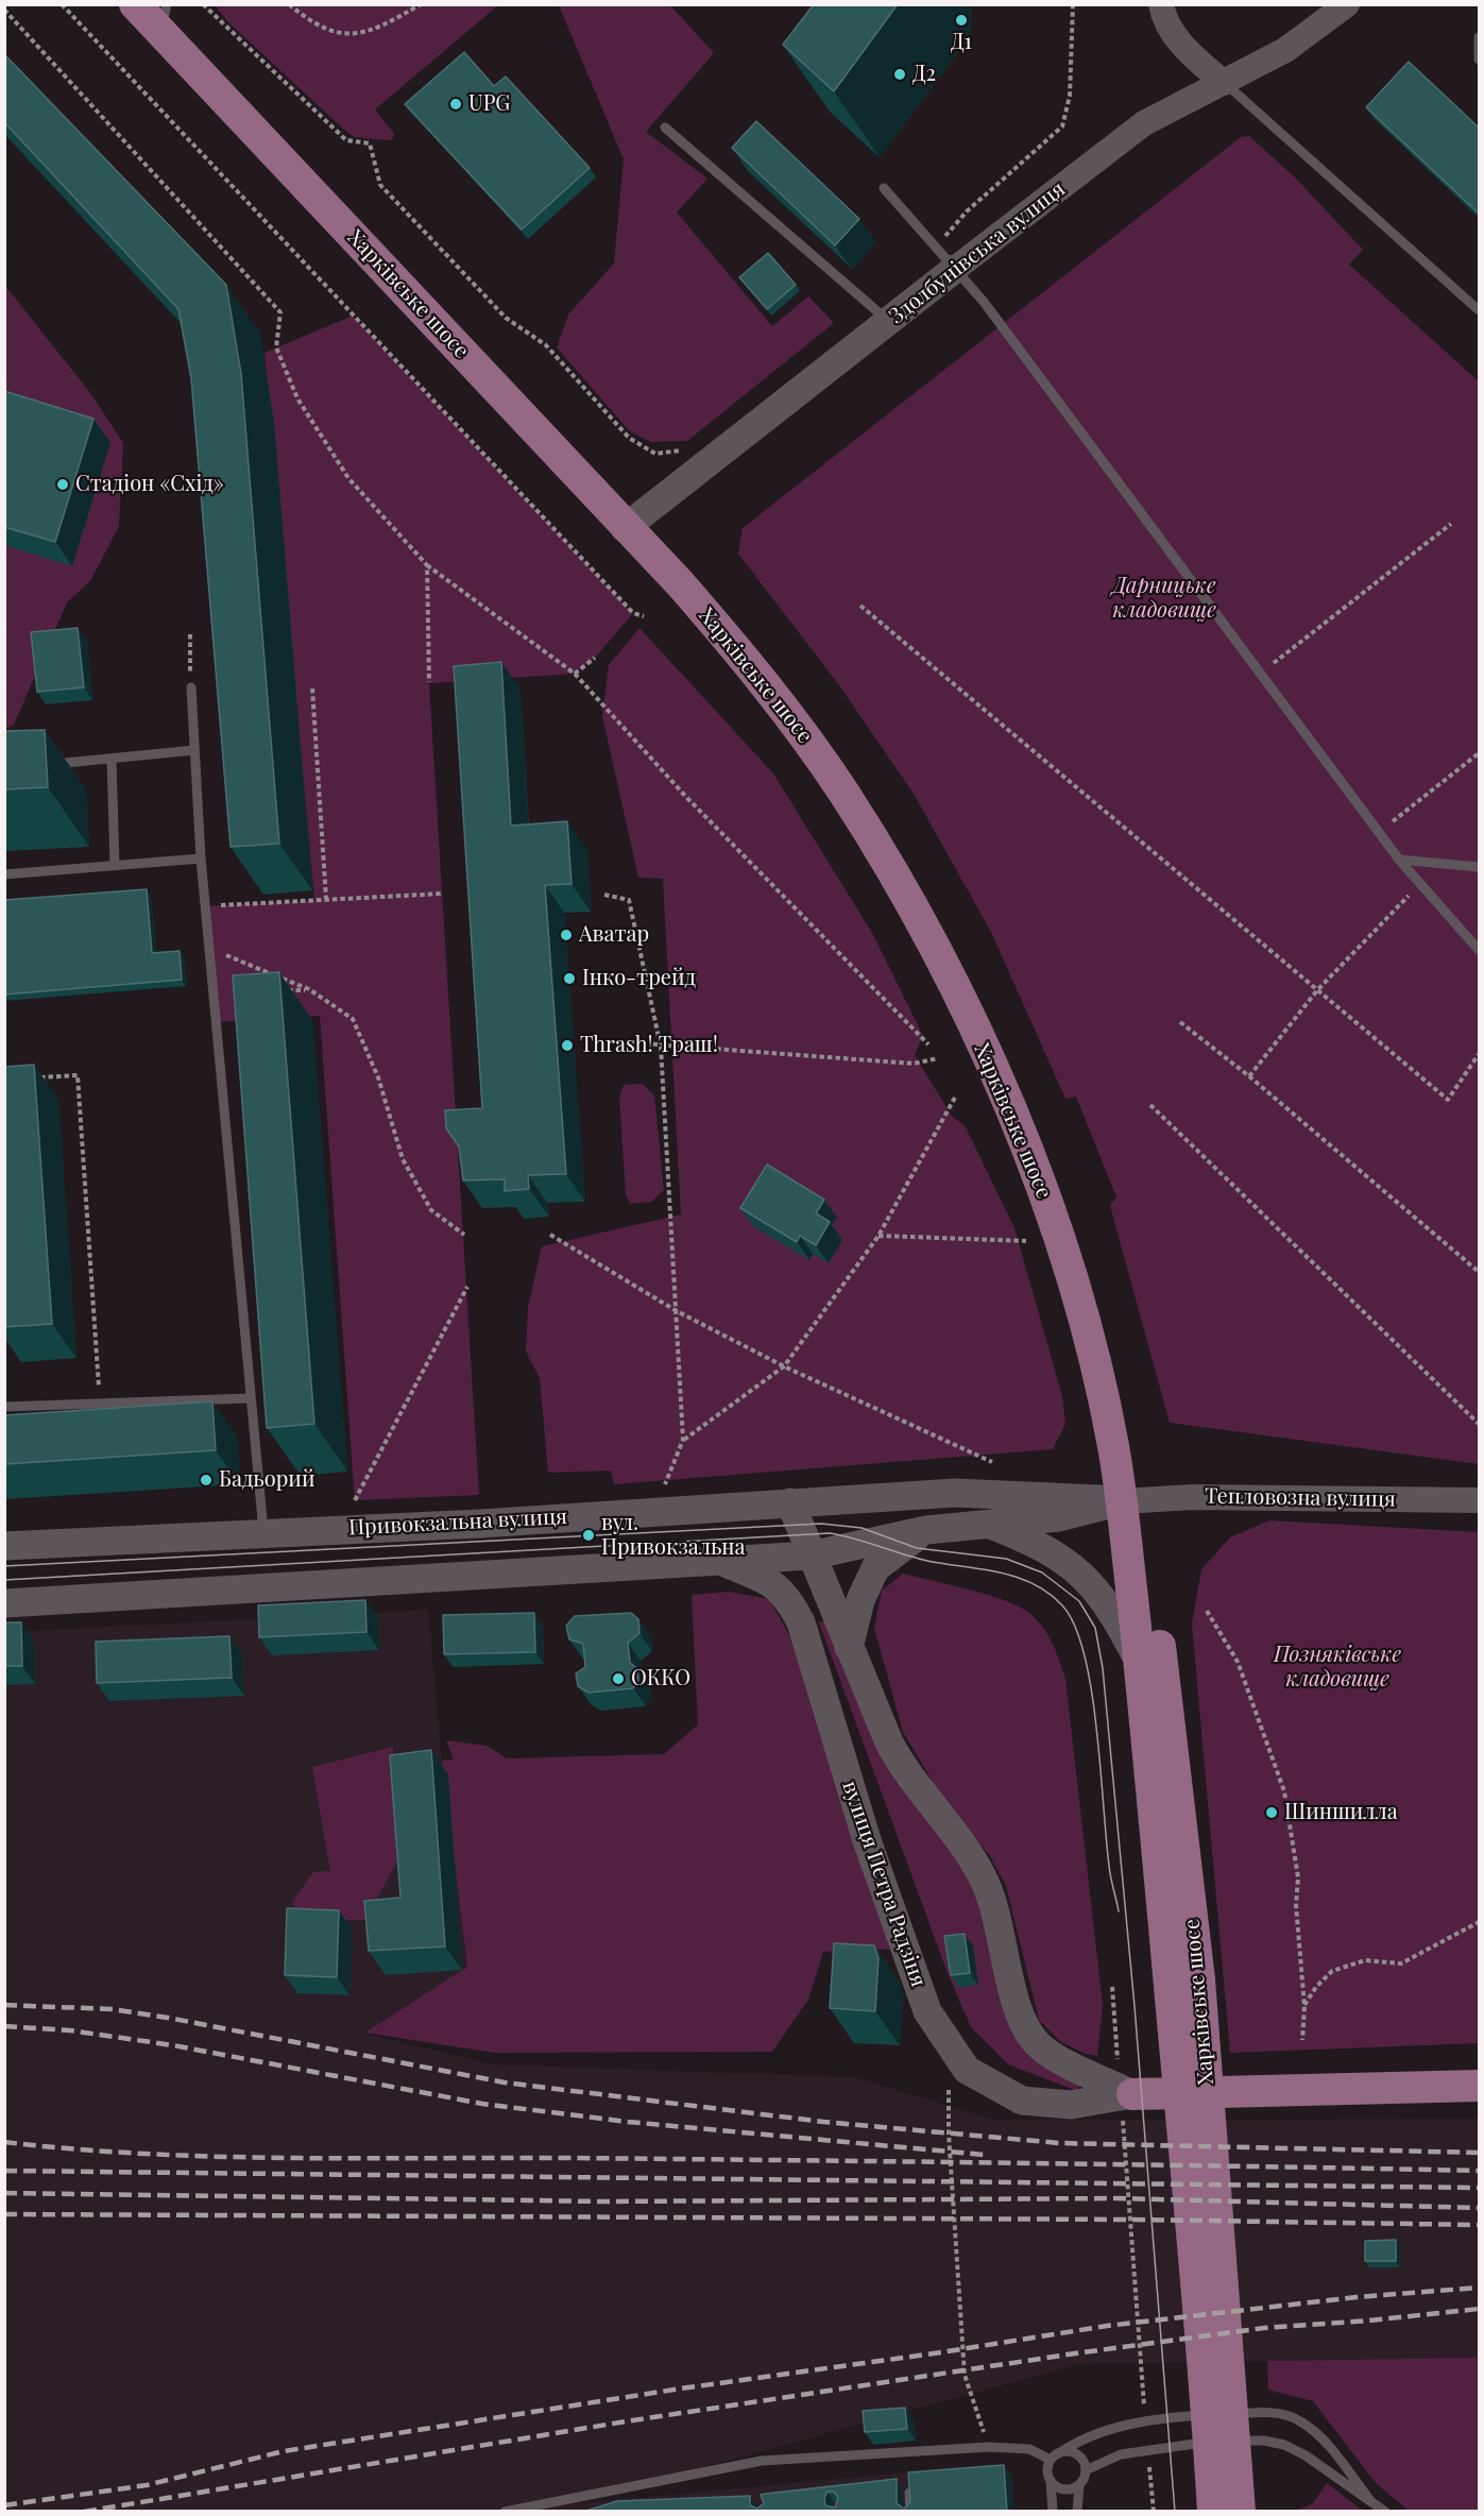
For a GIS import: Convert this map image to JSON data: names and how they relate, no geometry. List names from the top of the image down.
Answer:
{
  "streets": {
    "main road": [
      "Здолбунівська вулиця",
      "Харківське шосе",
      "Привокзальна вулиця",
      "вулиця Петра Радзіня"
    ],
    "street": ["Тепловозна вулиця"]
  },
  "crossings": [
    ["Здолбунівська вулиця", "Харківське шосе"],
    ["Харківське шосе", "Тепловозна вулиця"],
    ["Харківське шосе", "Привокзальна вулиця"],
    ["Тепловозна вулиця", "Привокзальна вулиця"],
    ["Привокзальна вулиця", "вулиця Петра Радзіня"]
  ],
  "parks": ["Дарницьке кладовище", "Позняківське кладовище"],
  "places": [
    "Д1",
    "Д2",
    "UPG",
    "Стадіон «Схід»",
    "Аватар",
    "Інко-трейд",
    "Thrash! Траш!",
    "Бадьорий",
    "вул. Привокзальна",
    "ОККО",
    "Шиншилла"
  ]
}
